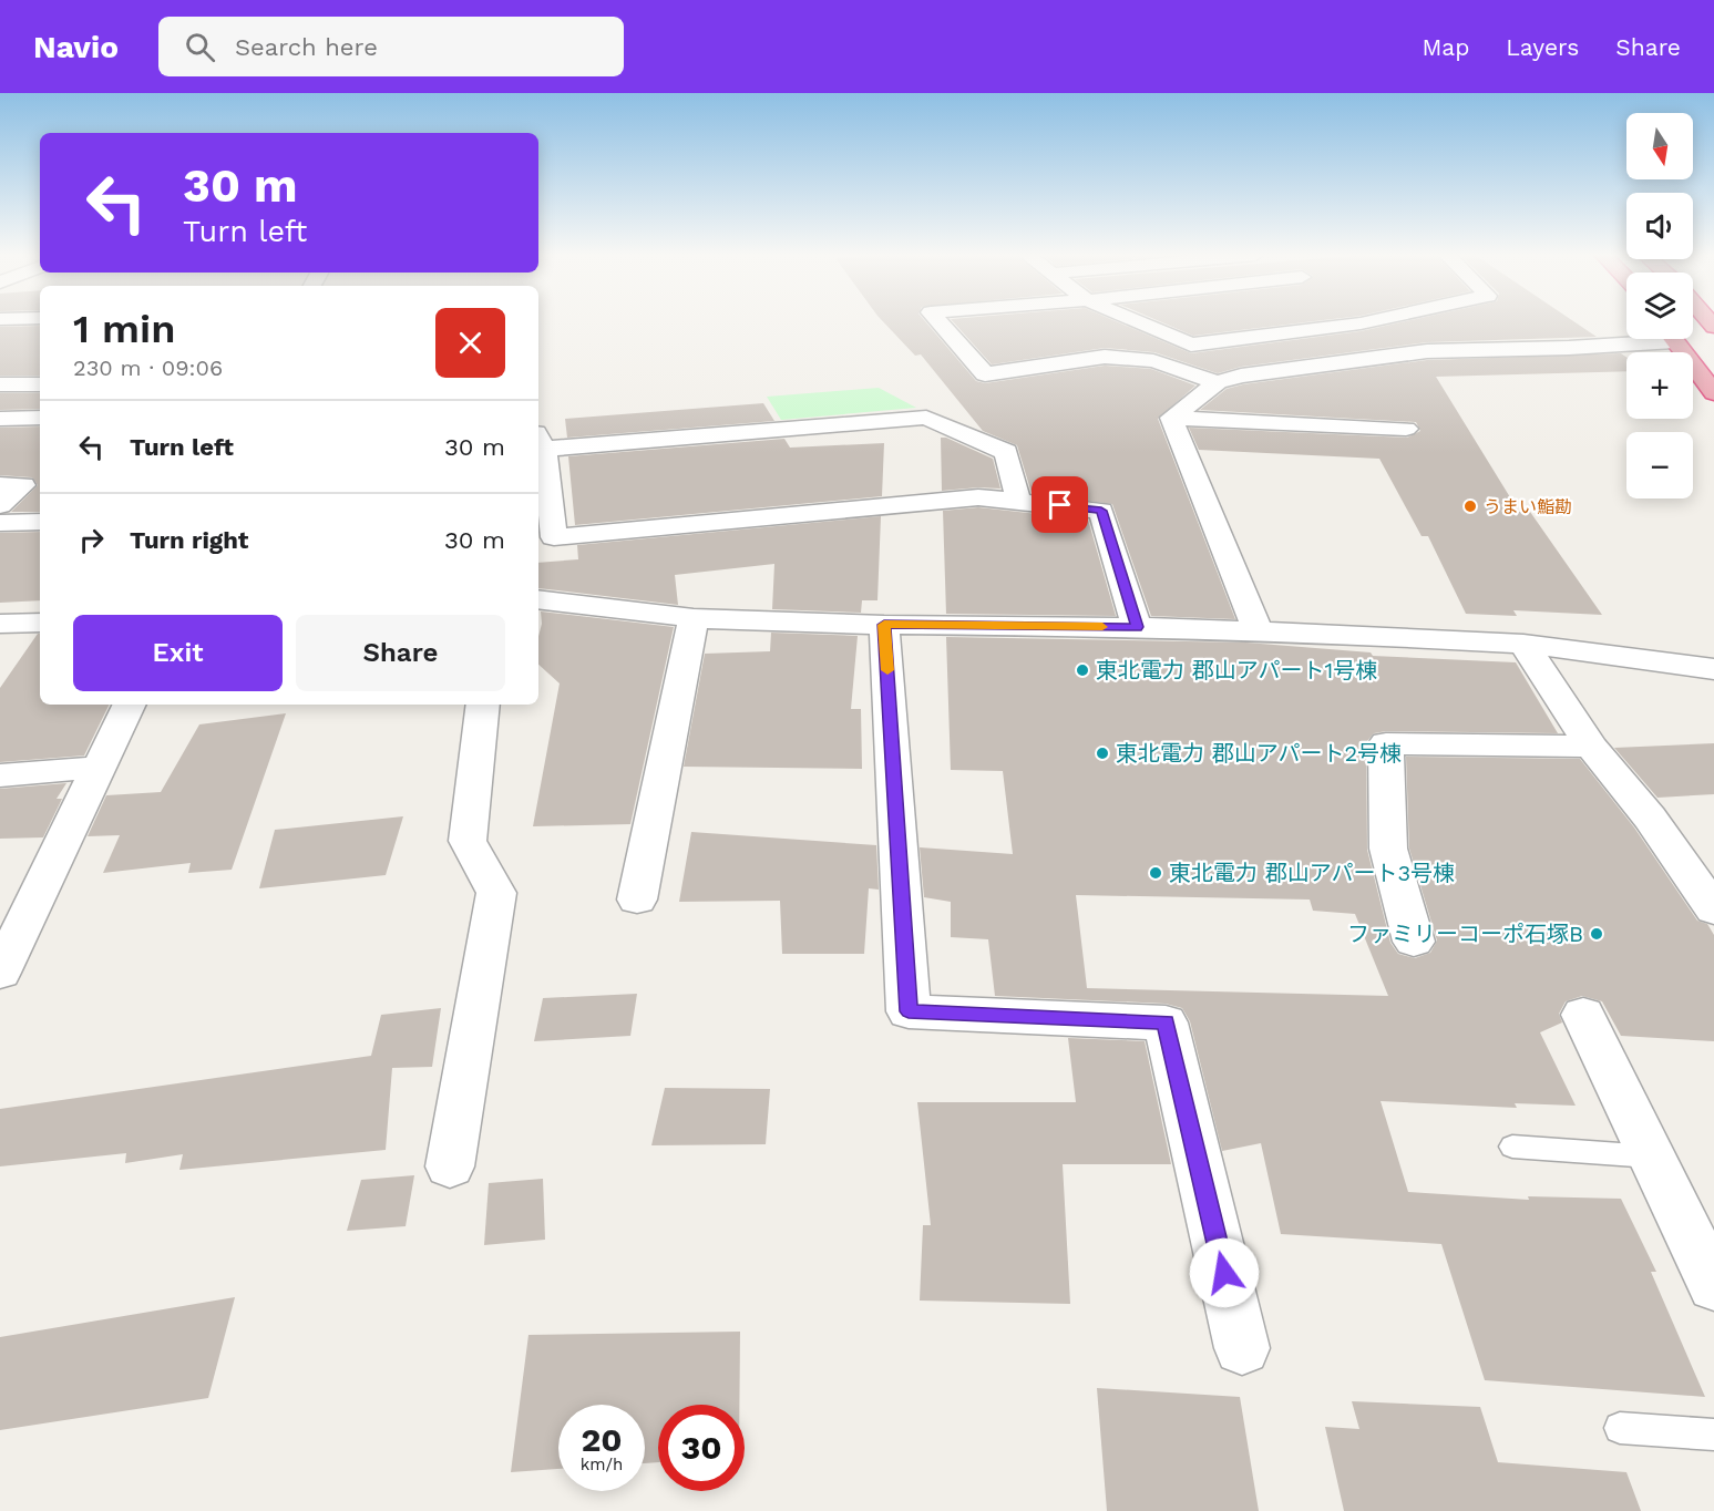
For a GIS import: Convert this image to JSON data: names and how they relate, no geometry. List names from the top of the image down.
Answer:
{
  "places": [
    "うまい鮨勘",
    "東北電力 郡山アパート1号棟",
    "東北電力 郡山アパート2号棟",
    "東北電力 郡山アパート3号棟",
    "ファミリーコーポ石塚B"
  ],
  "north": "bottom",
  "page": {
    "header": "Navio",
    "search": "Search here",
    "nav": ["Map", "Layers", "Share"],
    "map_buttons": ["+", "−"],
    "turn": ["30 m", "Turn left"],
    "heading": ["1 min", "230 m · 09:06"],
    "list": [
      {
        "name": "Turn left",
        "value": "30 m"
      },
      {
        "name": "Turn right",
        "value": "30 m"
      }
    ],
    "buttons": ["Exit", "Share"],
    "speed": "20 km/h",
    "limit": "30"
  }
}
